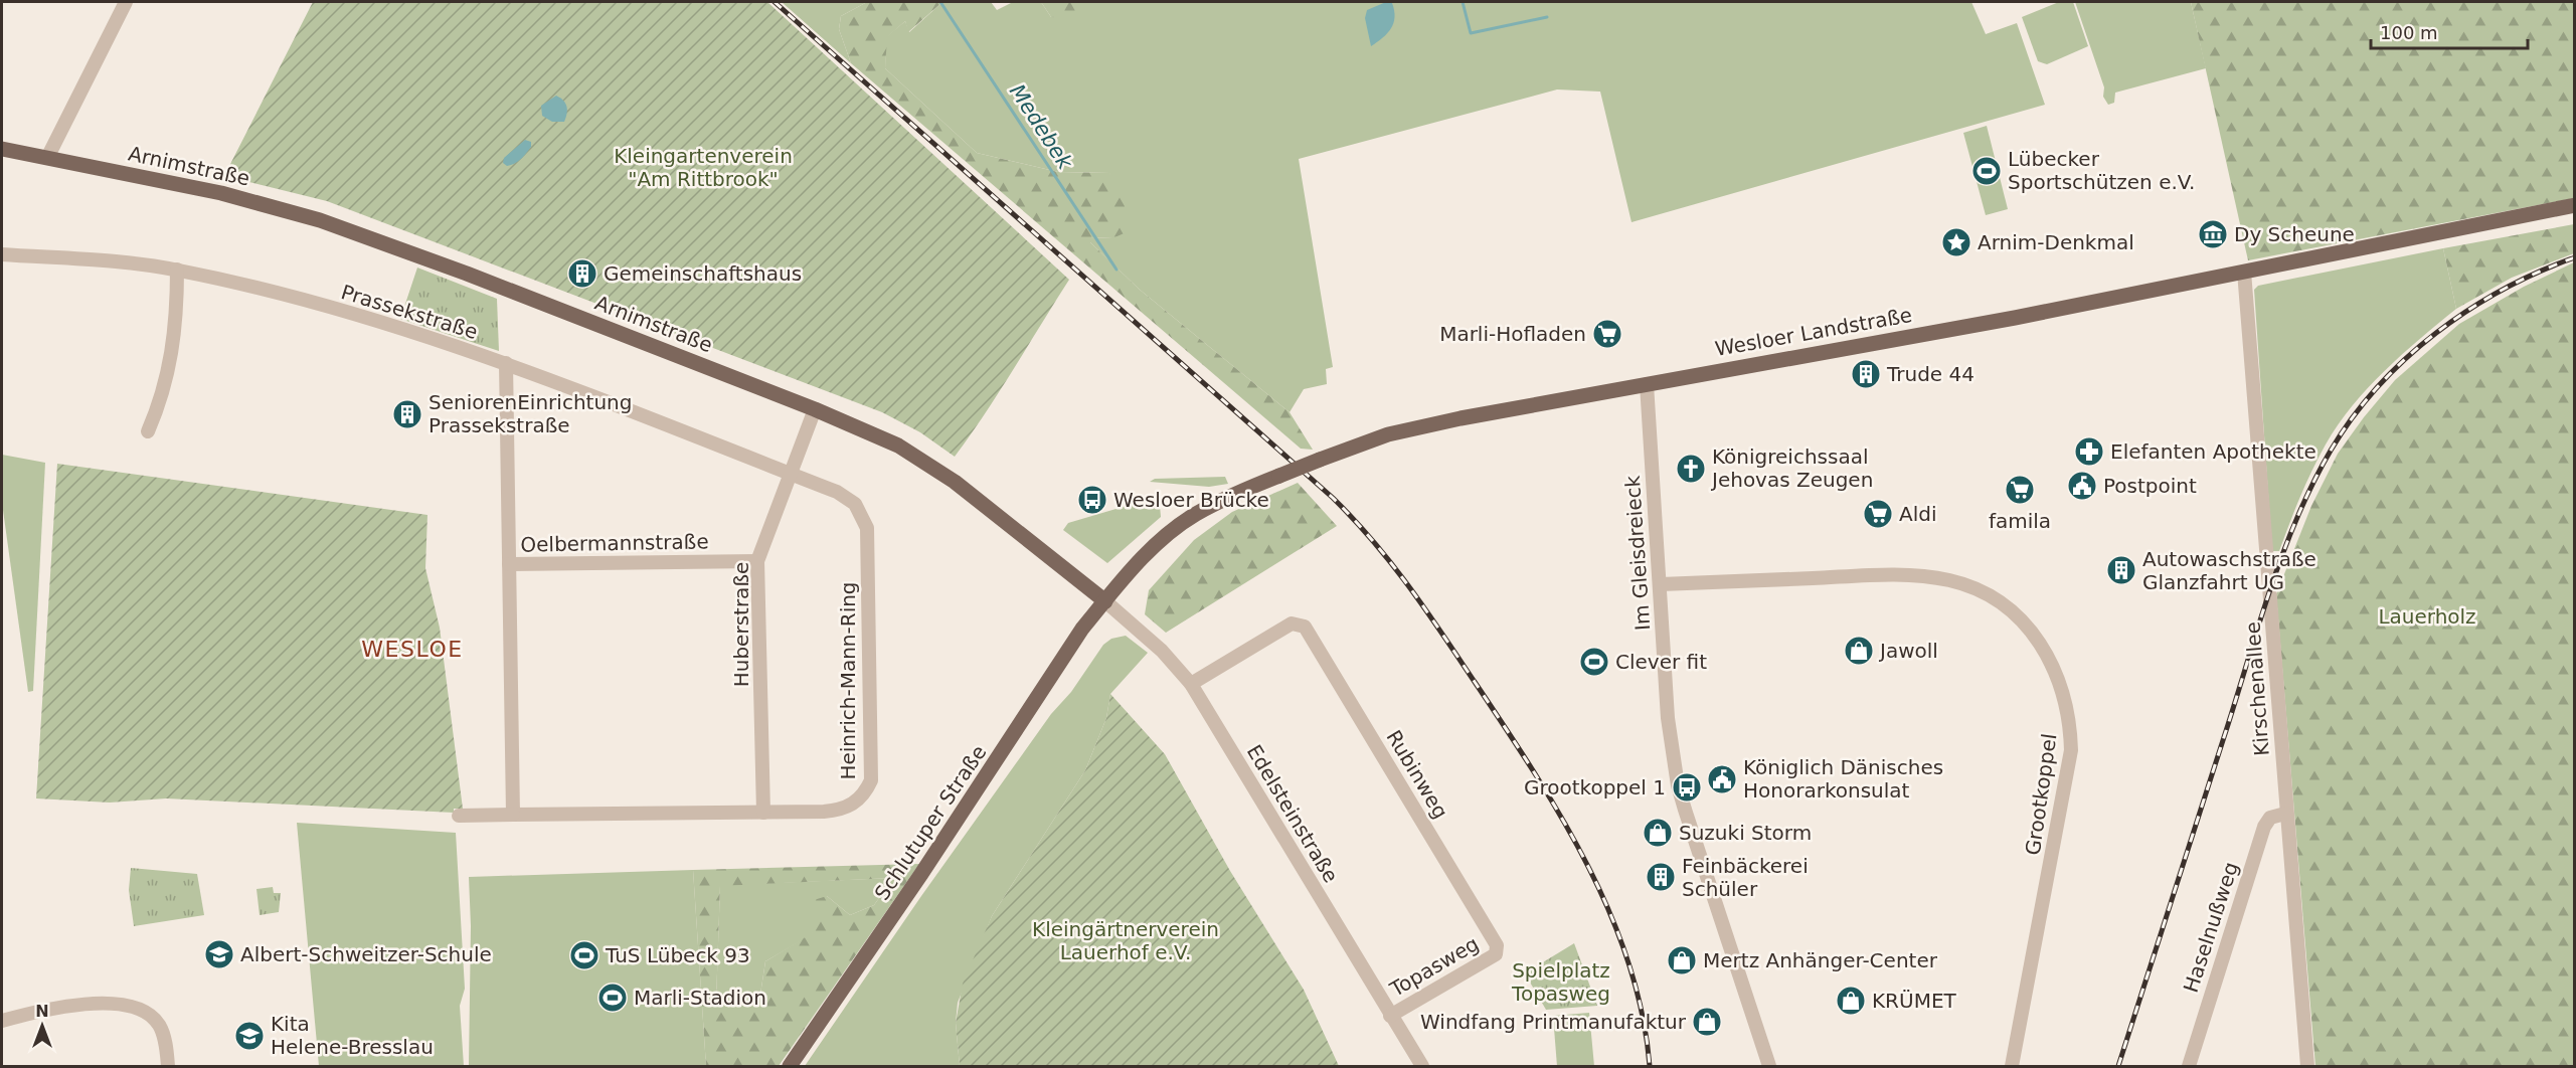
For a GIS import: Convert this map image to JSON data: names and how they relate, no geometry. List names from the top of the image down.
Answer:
{
  "streets": {
    "main road": ["Arnimstraße", "Wesloer Landstraße", "Schlutuper Straße"],
    "street": [
      "Prassekstraße",
      "Oelbermannstraße",
      "Im Gleisdreieck",
      "Huberstraße",
      "Heinrich-Mann-Ring",
      "Kirschenallee",
      "Rubinweg",
      "Grootkoppel",
      "Edelsteinstraße",
      "Haselnußweg",
      "Topasweg"
    ]
  },
  "crossings": [
    ["Arnimstraße", "Wesloer Landstraße"],
    ["Arnimstraße", "Huberstraße"],
    ["Arnimstraße", "Edelsteinstraße"],
    ["Arnimstraße", "Schlutuper Straße"],
    ["Prassekstraße", "Huberstraße"],
    ["Prassekstraße", "Heinrich-Mann-Ring"],
    ["Wesloer Landstraße", "Im Gleisdreieck"],
    ["Wesloer Landstraße", "Kirschenallee"],
    ["Wesloer Landstraße", "Edelsteinstraße"],
    ["Wesloer Landstraße", "Schlutuper Straße"],
    ["Oelbermannstraße", "Huberstraße"],
    ["Im Gleisdreieck", "Grootkoppel"],
    ["Huberstraße", "Heinrich-Mann-Ring"],
    ["Kirschenallee", "Haselnußweg"],
    ["Rubinweg", "Edelsteinstraße"],
    ["Rubinweg", "Topasweg"],
    ["Edelsteinstraße", "Schlutuper Straße"],
    ["Edelsteinstraße", "Topasweg"]
  ],
  "districts": ["WESLOE"],
  "water": ["Medebek"],
  "parks": [
    "Kleingartenverein \"Am Rittbrook\"",
    "Lauerholz",
    "Kleingärtnerverein Lauerhof e.V.",
    "Spielplatz Topasweg"
  ],
  "places": {
    "sports": [
      "Lübecker Sportschützen e.V.",
      "Clever fit",
      "TuS Lübeck 93",
      "Marli-Stadion"
    ],
    "museum": ["Dy Scheune"],
    "place": ["Arnim-Denkmal"],
    "building": [
      "Gemeinschaftshaus",
      "Trude 44",
      "SeniorenEinrichtung Prassekstraße",
      "Autowaschstraße Glanzfahrt UG",
      "Feinbäckerei Schüler"
    ],
    "supermarket": ["Marli-Hofladen", "famila", "Aldi"],
    "pharmacy": ["Elefanten Apothekte"],
    "church": ["Königreichssaal Jehovas Zeugen"],
    "public building": ["Postpoint", "Königlich Dänisches Honorarkonsulat"],
    "bus stop": ["Wesloer Brücke", "Grootkoppel 1"],
    "shop": [
      "Jawoll",
      "Suzuki Storm",
      "Mertz Anhänger-Center",
      "KRÜMET",
      "Windfang Printmanufaktur"
    ],
    "school or university": ["Albert-Schweitzer-Schule", "Kita Helene-Bresslau"]
  },
  "scale_bar": "100 m",
  "north": "top"
}
